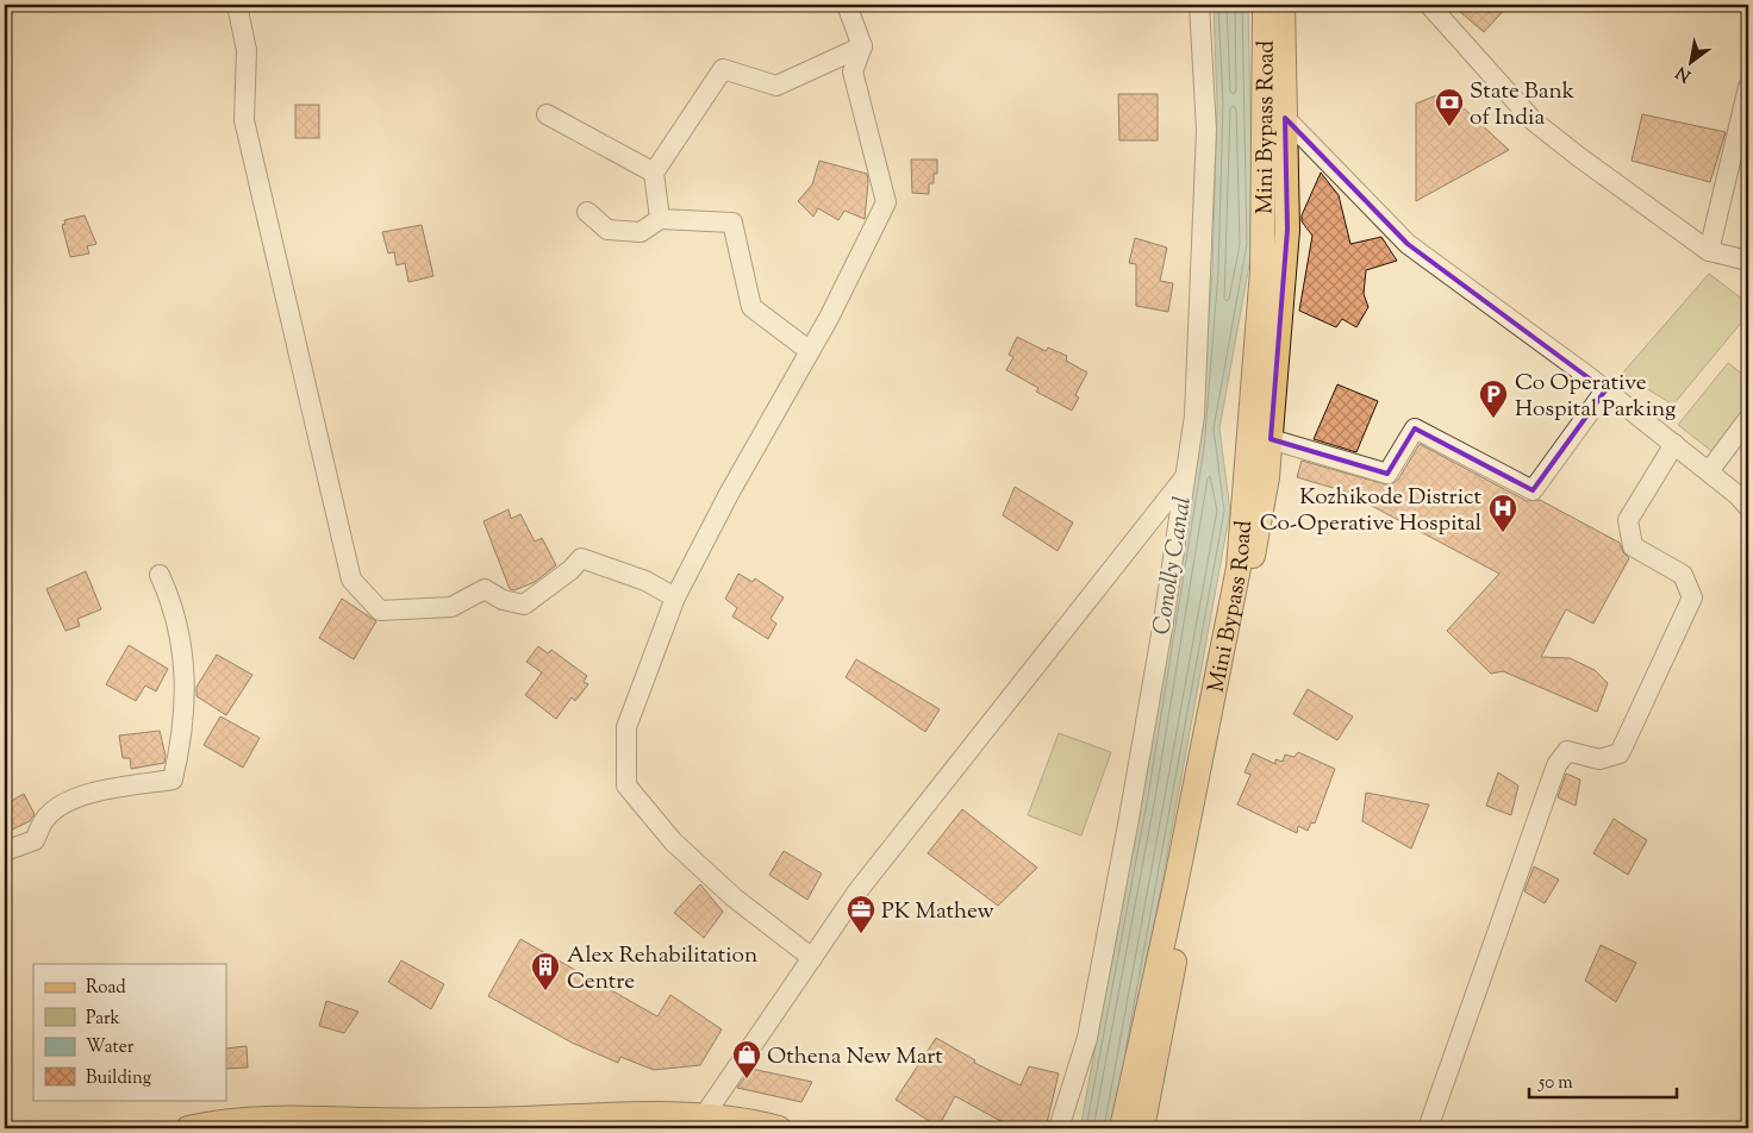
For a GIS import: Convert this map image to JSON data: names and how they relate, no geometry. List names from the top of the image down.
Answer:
{
  "streets": {
    "main road": ["Mini Bypass Road"]
  },
  "water": ["Conolly Canal"],
  "places": {
    "bank": ["State Bank of India"],
    "parking": ["Co Operative Hospital Parking"],
    "hospital": ["Kozhikode District Co-Operative Hospital"],
    "office": ["PK Mathew"],
    "building": ["Alex Rehabilitation Centre"],
    "shop": ["Othena New Mart"]
  },
  "legend": [
    "Road",
    "Park",
    "Water",
    "Building"
  ],
  "scale_bar": "50 m",
  "north": "bottom left"
}
